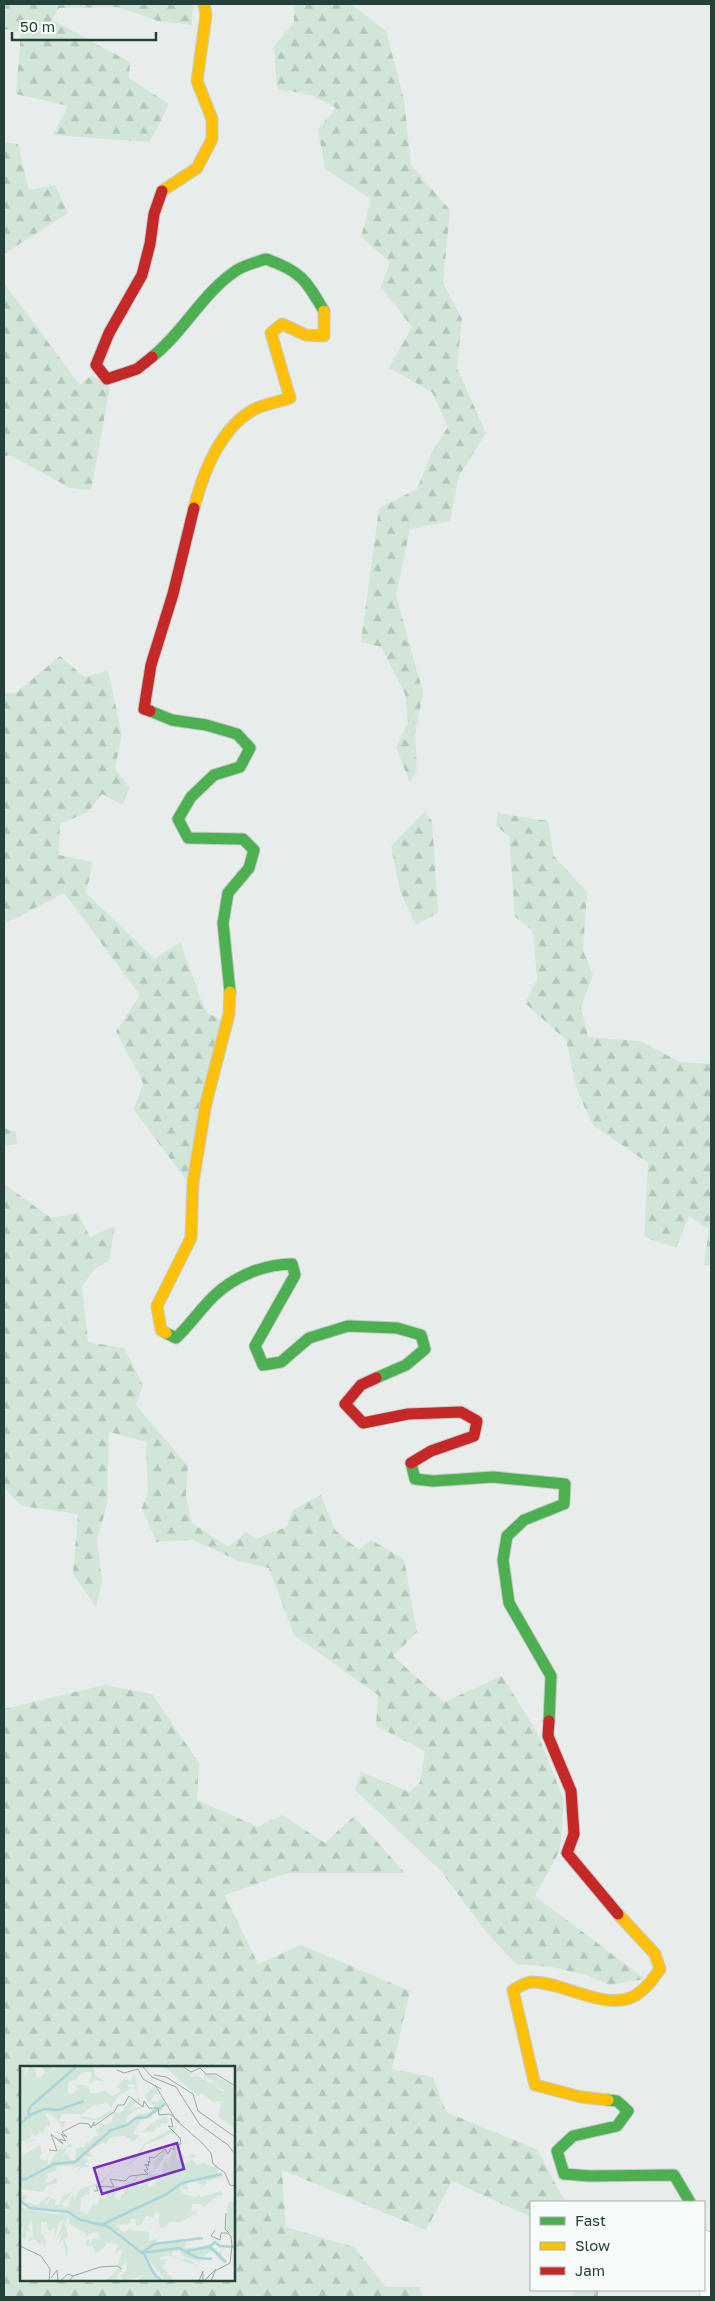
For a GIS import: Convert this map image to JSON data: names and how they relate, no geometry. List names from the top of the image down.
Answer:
{
  "legend": ["Fast", "Slow", "Jam"],
  "scale_bar": "50 m"
}
